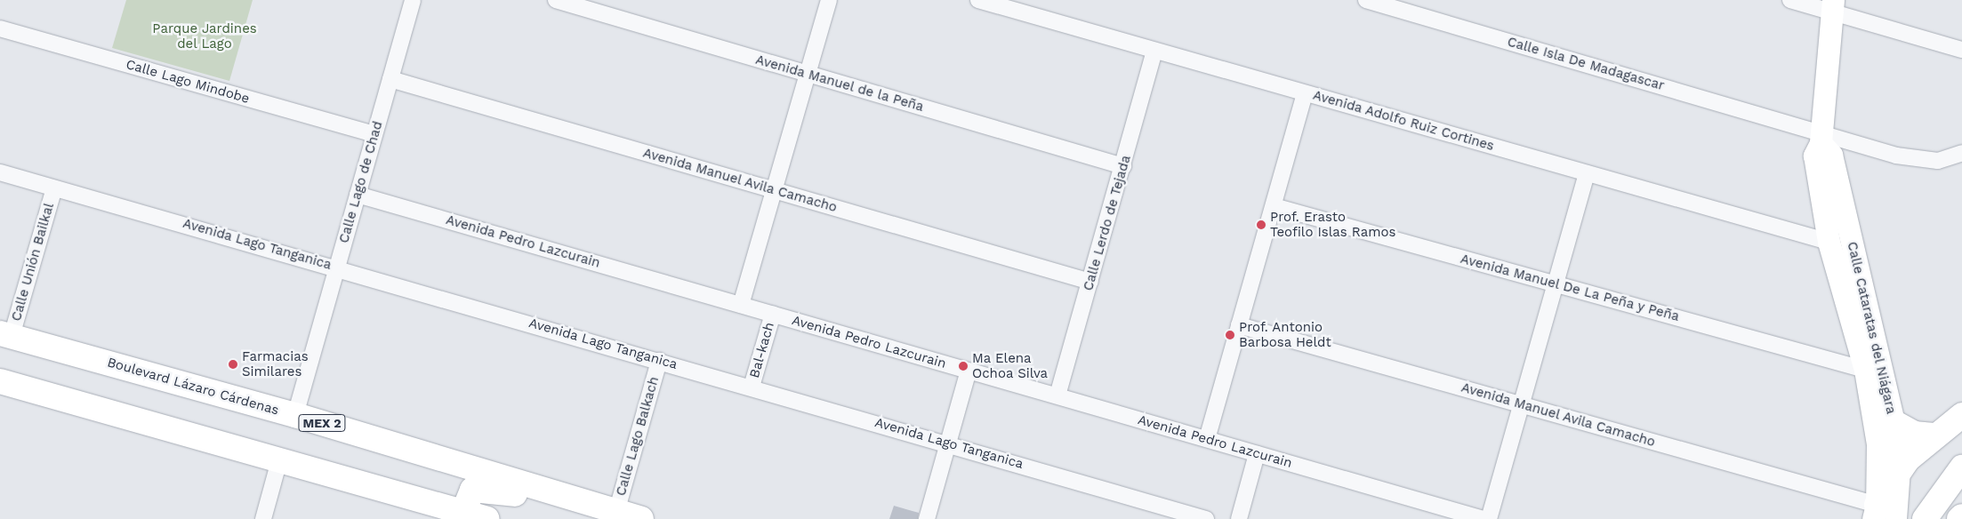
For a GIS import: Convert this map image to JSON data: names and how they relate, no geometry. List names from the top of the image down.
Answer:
{
  "streets": {
    "main road": ["Calle Cataratas del Niágara", "Boulevard Lázaro Cárdenas", "MEX 2"],
    "street": [
      "Calle Isla De Madagascar",
      "Calle Lago Mindobe",
      "Avenida Manuel de la Peña",
      "Avenida Adolfo Ruiz Cortines",
      "Avenida Manuel Avila Camacho",
      "Calle Lago de Chad",
      "Calle Lerdo de Tejada",
      "Avenida Pedro Lazcurain",
      "Avenida Lago Tanganica",
      "Calle Unión Bailkal",
      "Avenida Manuel De La Peña y Peña",
      "Bal-kach",
      "Calle Lago Balkach"
    ]
  },
  "crossings": [
    ["Calle Isla De Madagascar", "Calle Cataratas del Niágara"],
    ["Calle Lago Mindobe", "Calle Lago de Chad"],
    ["Avenida Manuel de la Peña", "Calle Lerdo de Tejada"],
    ["Avenida Adolfo Ruiz Cortines", "Calle Lerdo de Tejada"],
    ["Avenida Adolfo Ruiz Cortines", "Calle Cataratas del Niágara"],
    ["Avenida Manuel Avila Camacho", "Calle Lago de Chad"],
    ["Avenida Manuel Avila Camacho", "Calle Lerdo de Tejada"],
    ["Avenida Manuel Avila Camacho", "Calle Cataratas del Niágara"],
    ["Calle Lago de Chad", "Avenida Pedro Lazcurain"],
    ["Calle Lago de Chad", "Avenida Lago Tanganica"],
    ["Calle Lago de Chad", "Boulevard Lázaro Cárdenas"],
    ["Calle Lerdo de Tejada", "Avenida Pedro Lazcurain"],
    ["Avenida Pedro Lazcurain", "Bal-kach"],
    ["Avenida Lago Tanganica", "Calle Unión Bailkal"],
    ["Avenida Lago Tanganica", "Bal-kach"],
    ["Avenida Lago Tanganica", "Calle Lago Balkach"],
    ["Calle Unión Bailkal", "Boulevard Lázaro Cárdenas"],
    ["Avenida Manuel De La Peña y Peña", "Calle Cataratas del Niágara"],
    ["Boulevard Lázaro Cárdenas", "Calle Lago Balkach"]
  ],
  "parks": ["Parque Jardines del Lago"],
  "places": [
    "Prof. Erasto Teofilo Islas Ramos",
    "Prof. Antonio Barbosa Heldt",
    "Farmacias Similares",
    "Ma Elena Ochoa Silva"
  ]
}
